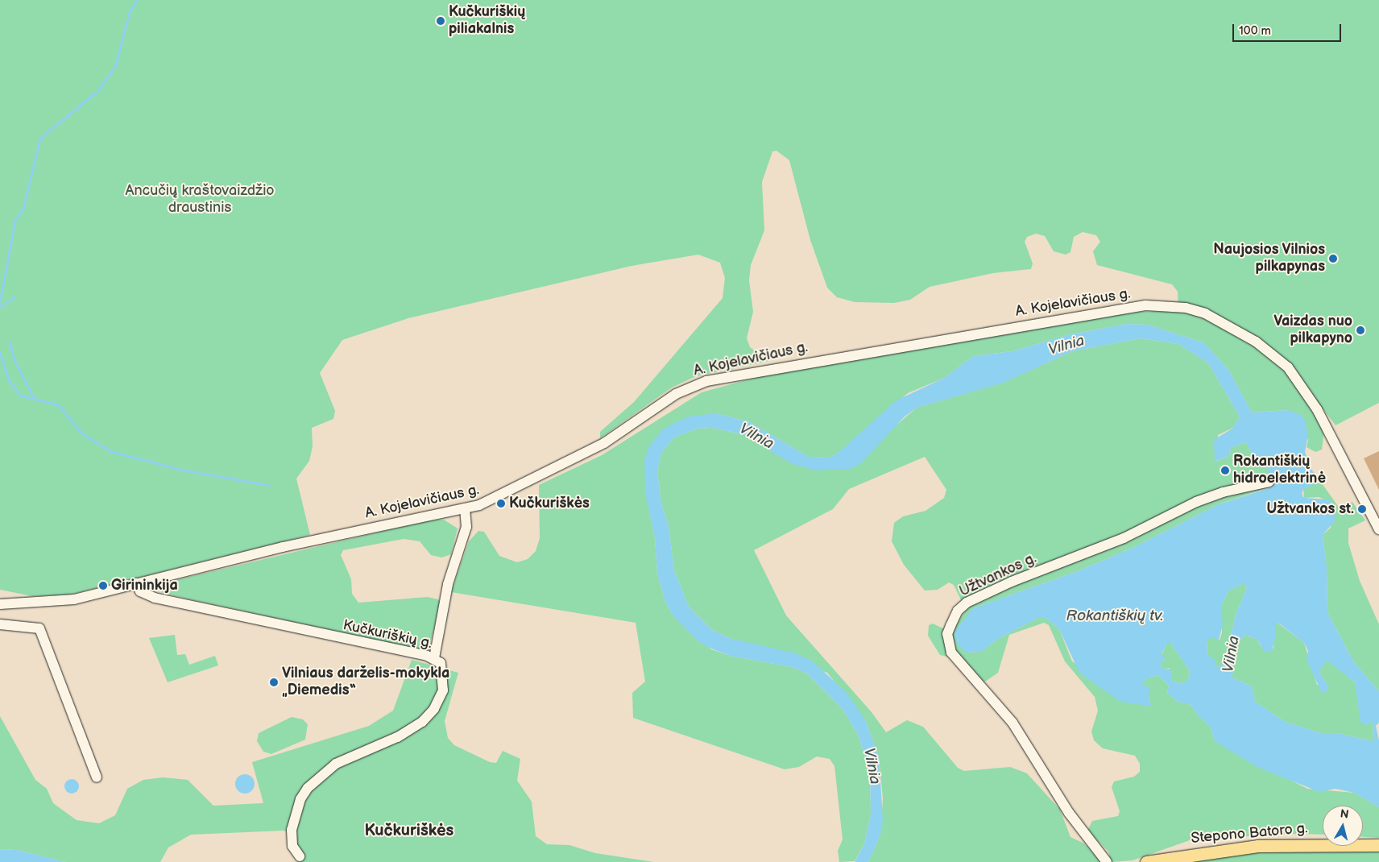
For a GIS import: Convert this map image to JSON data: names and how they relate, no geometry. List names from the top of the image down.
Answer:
{
  "streets": {
    "main road": ["Stepono Batoro g."],
    "street": ["A. Kojelavičiaus g.", "Užtvankos g.", "Kučkuriškių g."]
  },
  "crossings": [
    ["A. Kojelavičiaus g.", "Kučkuriškių g."]
  ],
  "districts": ["Kučkuriškės"],
  "water": ["Vilnia", "Rokantiškių tv."],
  "parks": ["Ancučių kraštovaizdžio draustinis"],
  "places": [
    "Kučkuriškių piliakalnis",
    "Naujosios Vilnios pilkapynas",
    "Vaizdas nuo pilkapyno",
    "Rokantiškių hidroelektrinė",
    "Kučkuriškės",
    "Užtvankos st.",
    "Girininkija",
    "Vilniaus darželis-mokykla „Diemedis“"
  ],
  "scale_bar": "100 m",
  "north": "top"
}
